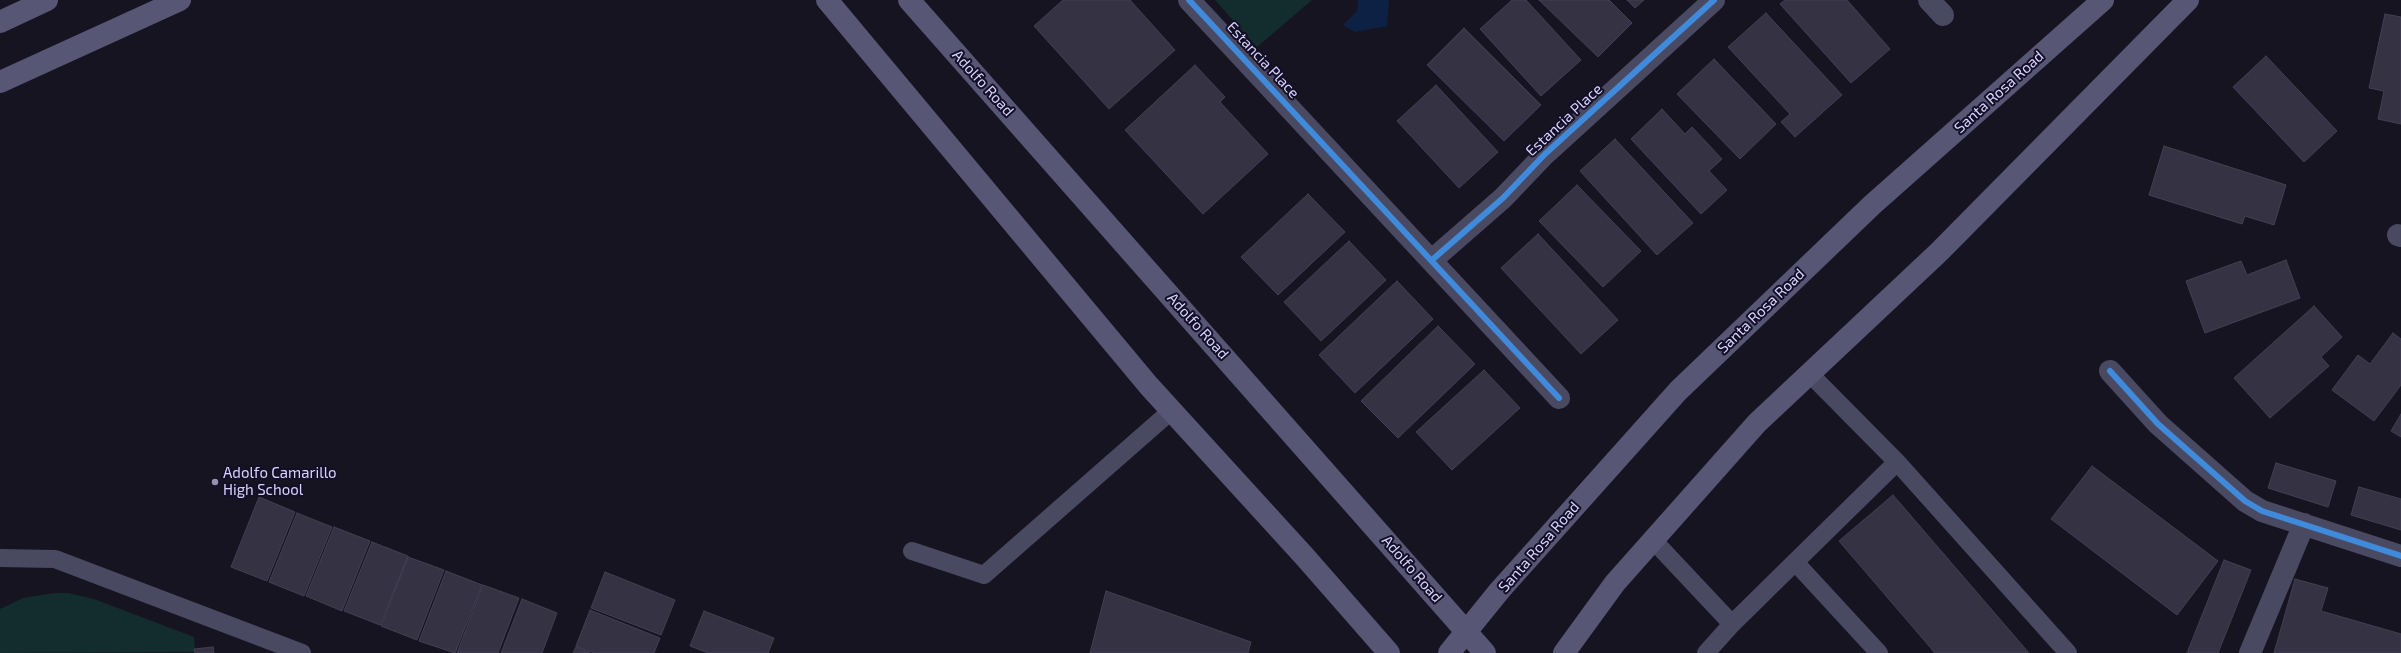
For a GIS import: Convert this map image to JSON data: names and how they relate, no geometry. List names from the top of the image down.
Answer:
{
  "streets": {
    "main road": ["Adolfo Road", "Santa Rosa Road"],
    "street": ["Estancia Place"]
  },
  "crossings": [
    ["Adolfo Road", "Santa Rosa Road"]
  ],
  "places": ["Adolfo Camarillo High School"]
}
